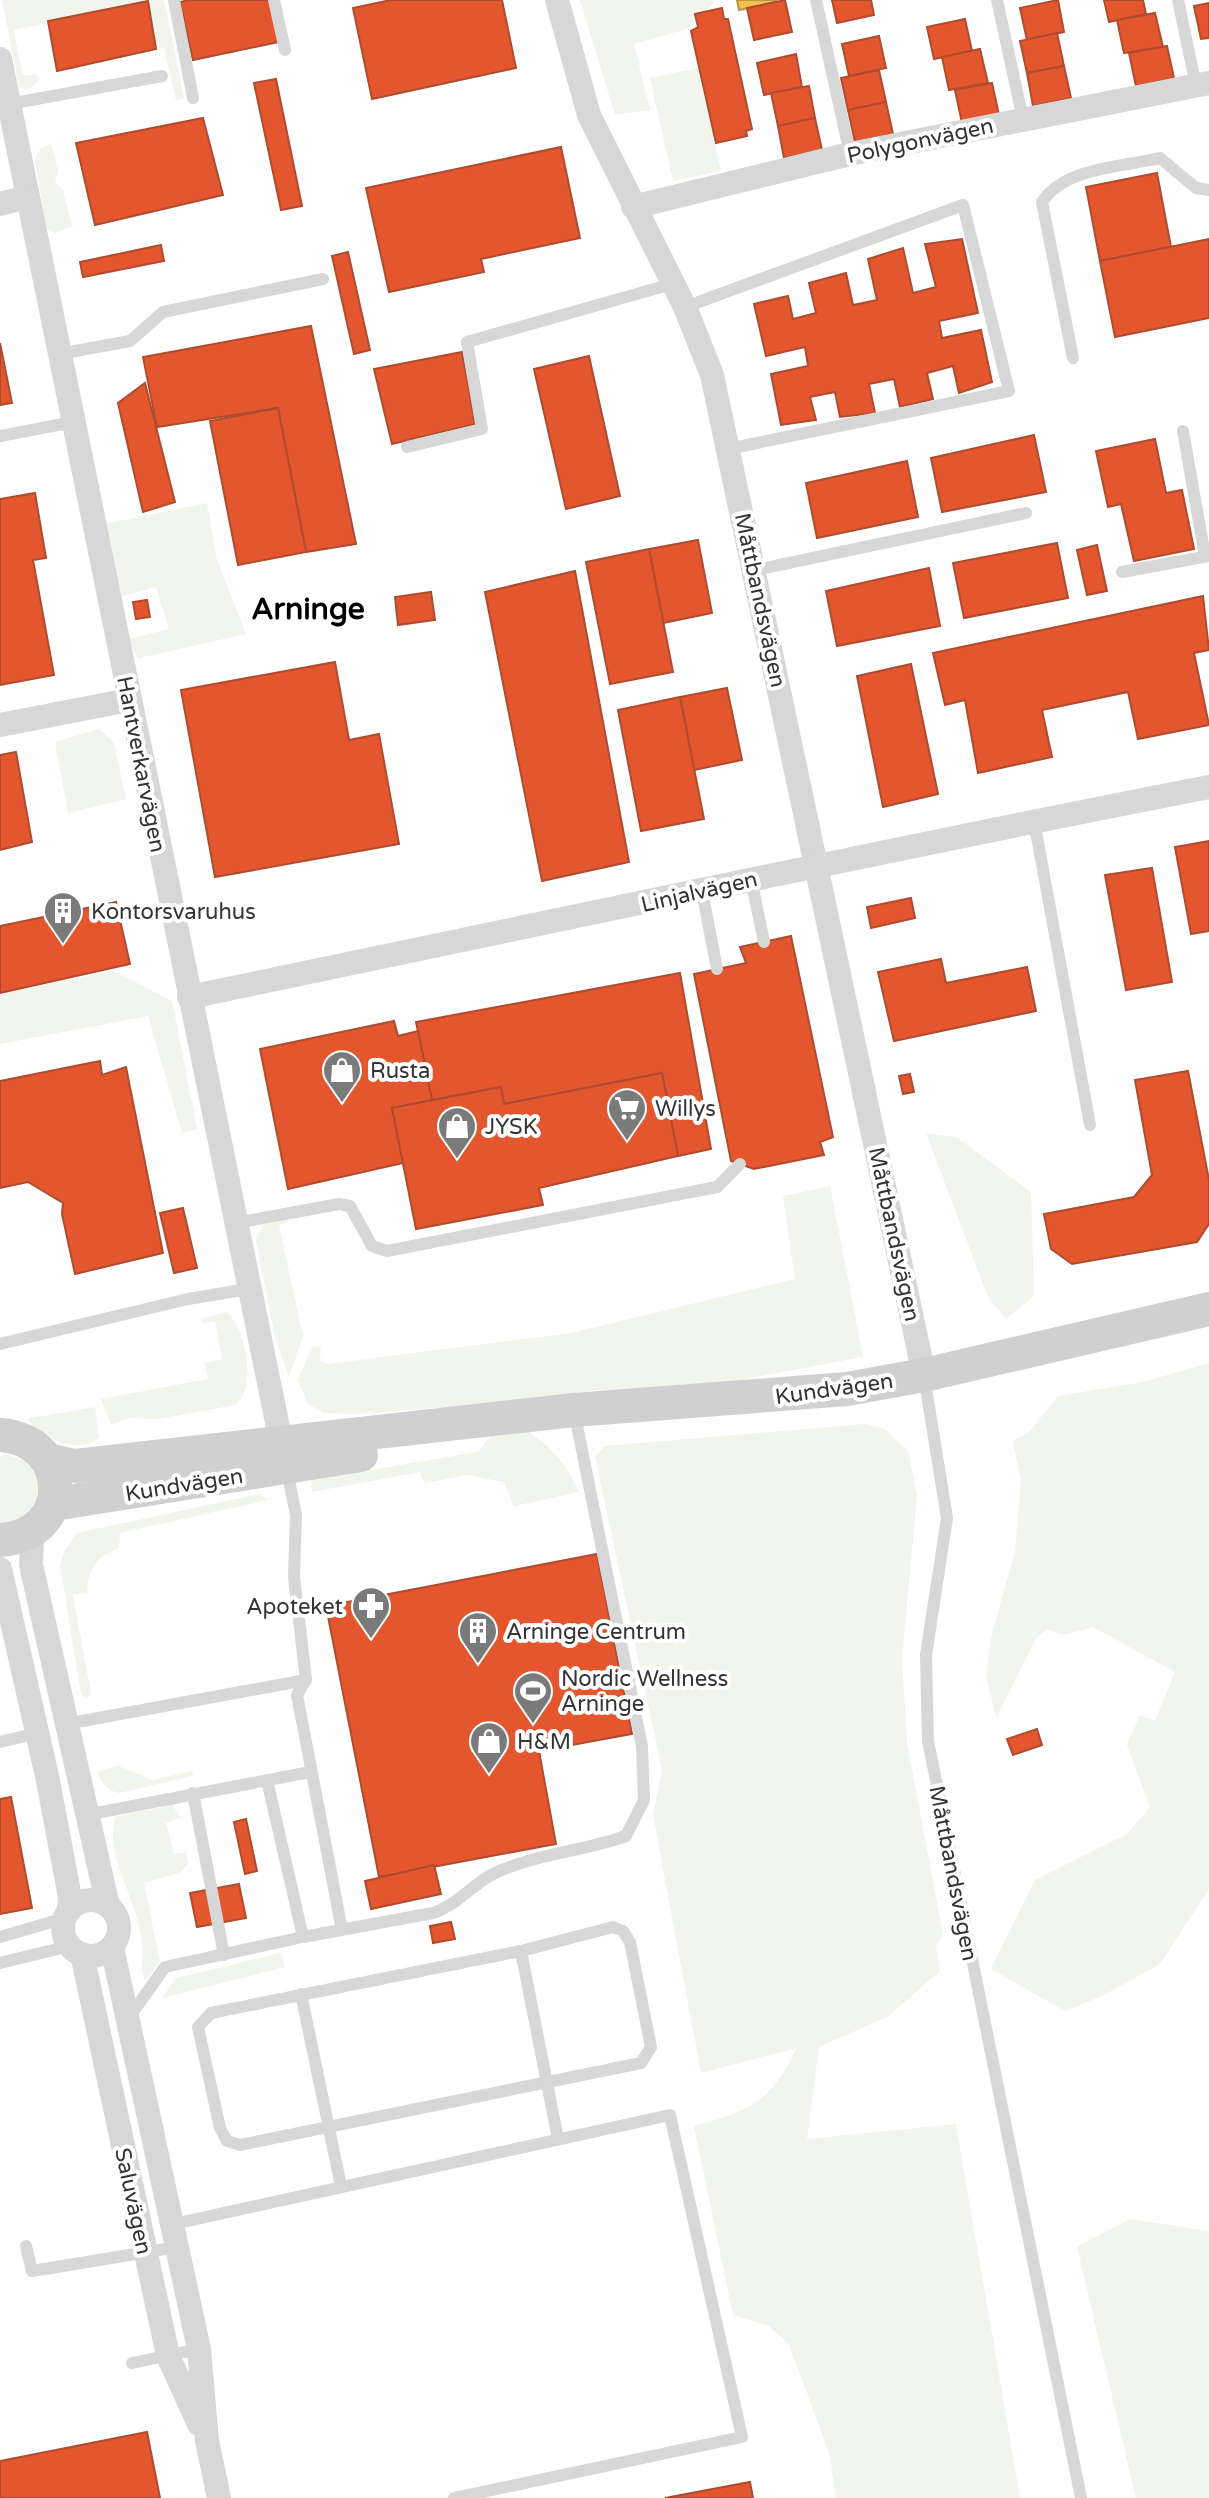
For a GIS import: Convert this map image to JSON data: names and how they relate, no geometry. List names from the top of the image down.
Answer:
{
  "streets": {
    "street": [
      "Polygonvägen",
      "Måttbandsvägen",
      "Hantverkarvägen",
      "Linjalvägen",
      "Kundvägen",
      "Saluvägen"
    ]
  },
  "crossings": [
    ["Polygonvägen", "Måttbandsvägen"],
    ["Måttbandsvägen", "Linjalvägen"],
    ["Måttbandsvägen", "Kundvägen"],
    ["Hantverkarvägen", "Linjalvägen"],
    ["Hantverkarvägen", "Kundvägen"]
  ],
  "districts": ["Arninge"],
  "places": {
    "building": ["Kontorsvaruhus", "Arninge Centrum"],
    "shop": ["Rusta", "JYSK", "H&M"],
    "supermarket": ["Willys"],
    "pharmacy": ["Apoteket"],
    "sports": ["Nordic Wellness Arninge"]
  }
}
